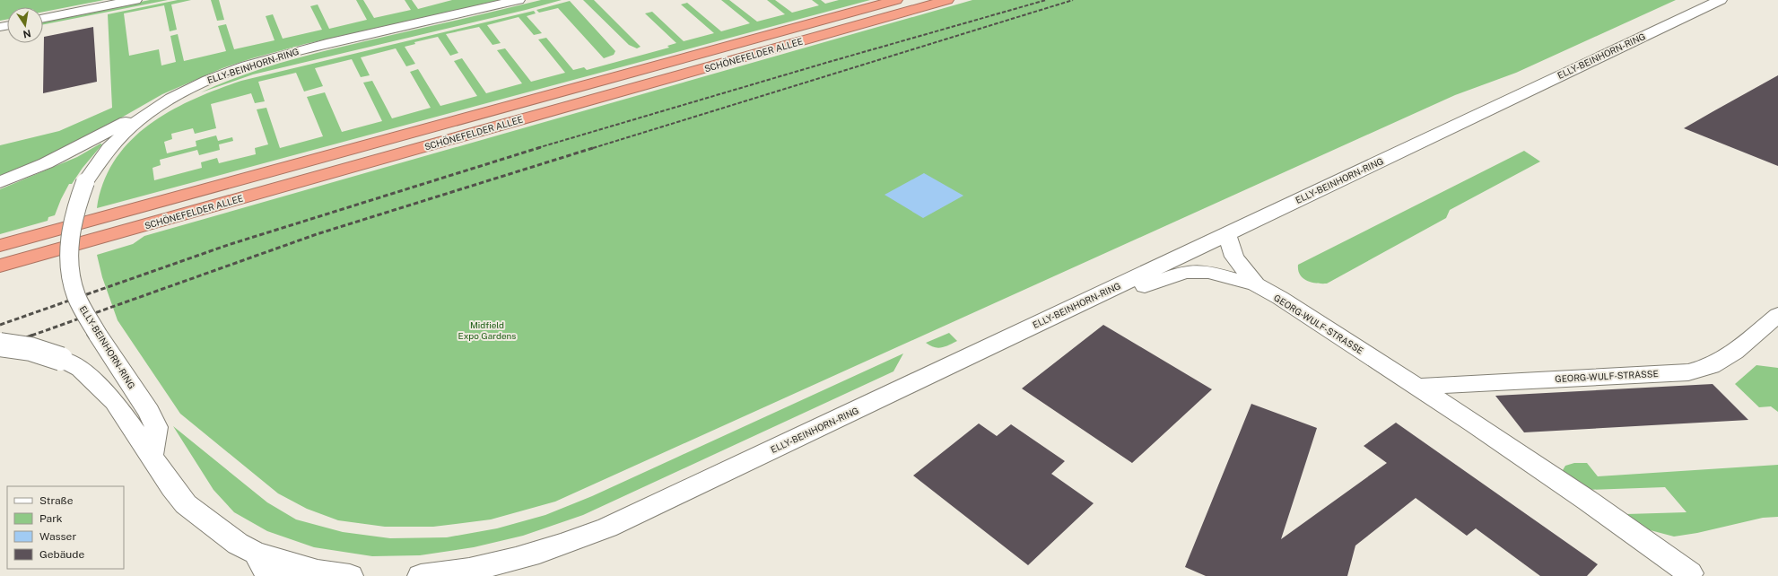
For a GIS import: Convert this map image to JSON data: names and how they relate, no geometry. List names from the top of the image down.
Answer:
{
  "streets": {
    "highway": ["SCHÖNEFELDER ALLEE"],
    "street": ["ELLY-BEINHORN-RING", "GEORG-WULF-STRASSE"]
  },
  "parks": ["Midfield Expo Gardens"],
  "legend": [
    "Straße",
    "Park",
    "Wasser",
    "Gebäude"
  ],
  "north": "bottom"
}
